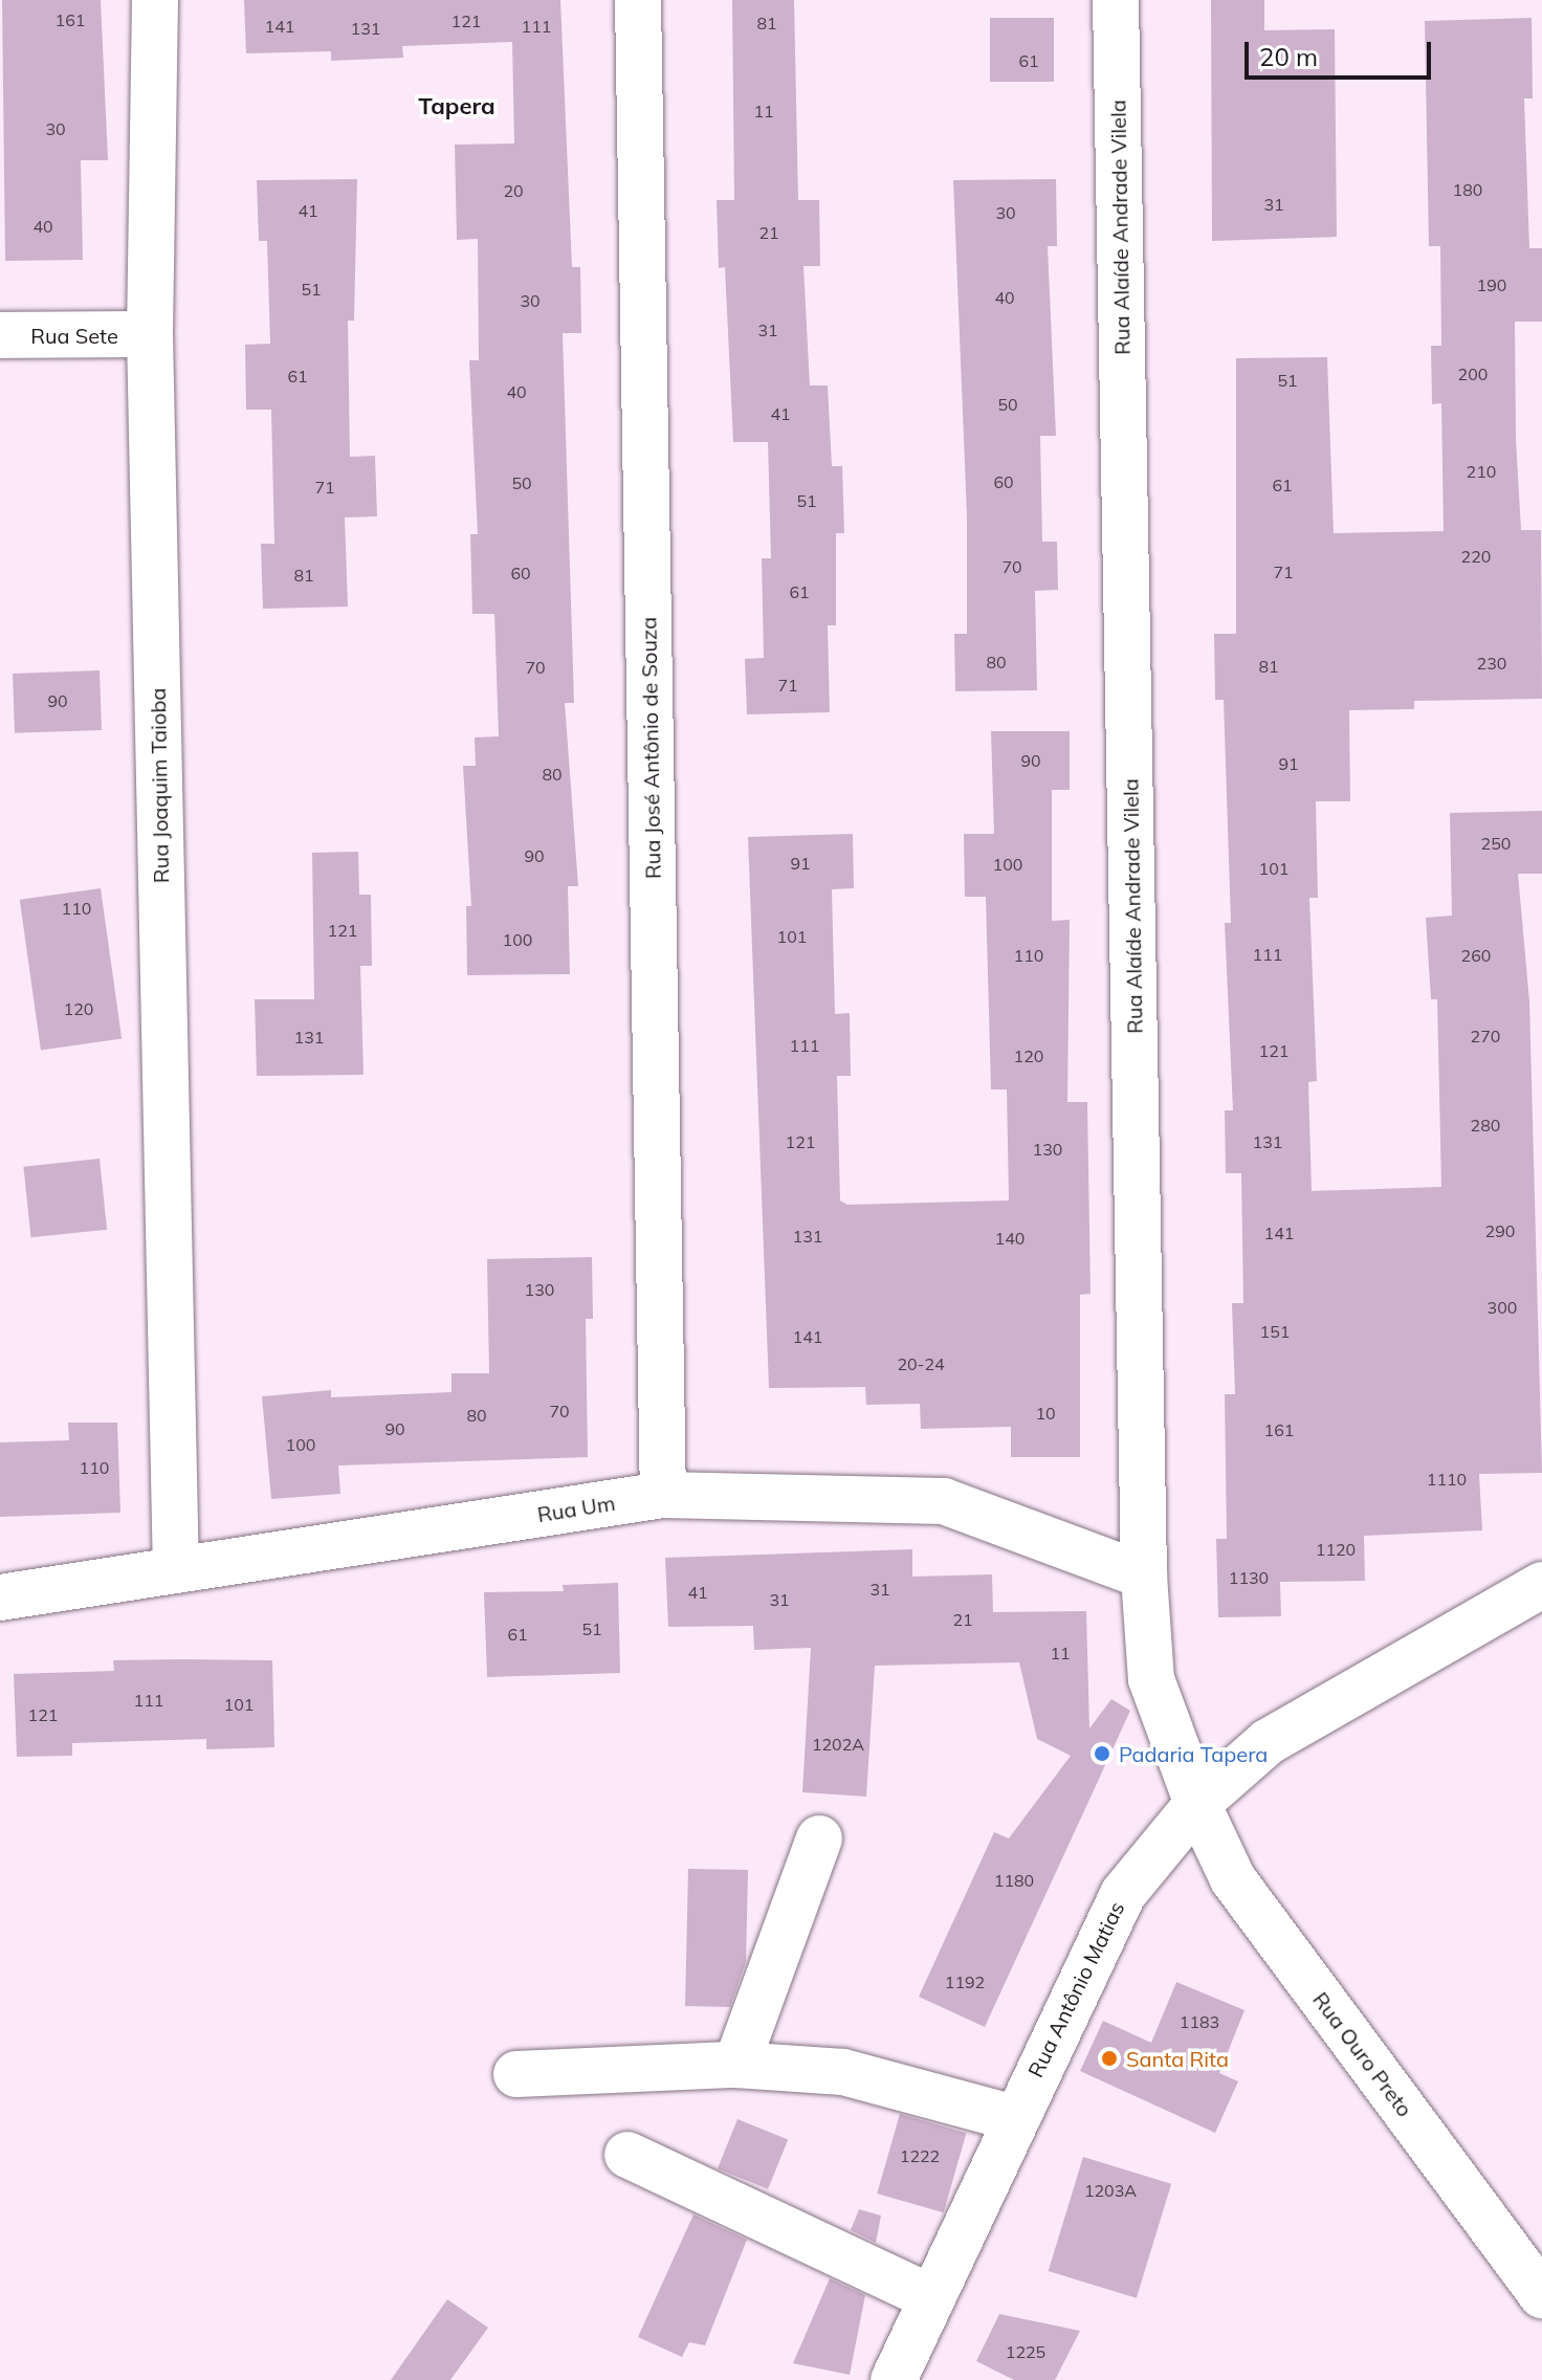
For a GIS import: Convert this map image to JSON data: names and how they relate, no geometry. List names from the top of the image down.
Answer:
{
  "streets": {
    "street": [
      "Rua Alaíde Andrade Vilela",
      "Rua Sete",
      "Rua José Antônio de Souza",
      "Rua Joaquim Taioba",
      "Rua Um",
      "Rua Antônio Matias",
      "Rua Ouro Preto"
    ]
  },
  "crossings": [
    ["Rua Alaíde Andrade Vilela", "Rua Um"],
    ["Rua Alaíde Andrade Vilela", "Rua Antônio Matias"],
    ["Rua Alaíde Andrade Vilela", "Rua Ouro Preto"],
    ["Rua Sete", "Rua Joaquim Taioba"],
    ["Rua José Antônio de Souza", "Rua Um"],
    ["Rua Joaquim Taioba", "Rua Um"],
    ["Rua Antônio Matias", "Rua Ouro Preto"]
  ],
  "districts": ["Tapera"],
  "places": ["Padaria Tapera", "Santa Rita"],
  "house_numbers": [
    "161",
    "121",
    "81",
    "141",
    "111",
    "131",
    "61",
    "11",
    "30",
    "180",
    "20",
    "31",
    "41",
    "30",
    "40",
    "21",
    "190",
    "51",
    "40",
    "30",
    "31",
    "200",
    "61",
    "51",
    "40",
    "50",
    "41",
    "210",
    "60",
    "50",
    "61",
    "71",
    "51",
    "220",
    "70",
    "71",
    "60",
    "81",
    "61",
    "80",
    "230",
    "81",
    "70",
    "71",
    "90",
    "90",
    "91",
    "80",
    "250",
    "90",
    "91",
    "100",
    "101",
    "110",
    "121",
    "101",
    "100",
    "111",
    "110",
    "260",
    "120",
    "270",
    "131",
    "111",
    "121",
    "120",
    "280",
    "121",
    "131",
    "130",
    "290",
    "141",
    "131",
    "140",
    "130",
    "300",
    "151",
    "141",
    "20-24",
    "70",
    "10",
    "80",
    "90",
    "161",
    "100",
    "110",
    "1110",
    "1120",
    "1130",
    "31",
    "41",
    "31",
    "21",
    "51",
    "61",
    "11",
    "111",
    "101",
    "121",
    "1202A",
    "1180",
    "1192",
    "1183",
    "1222",
    "1203A",
    "1225"
  ],
  "scale_bar": "20 m"
}
